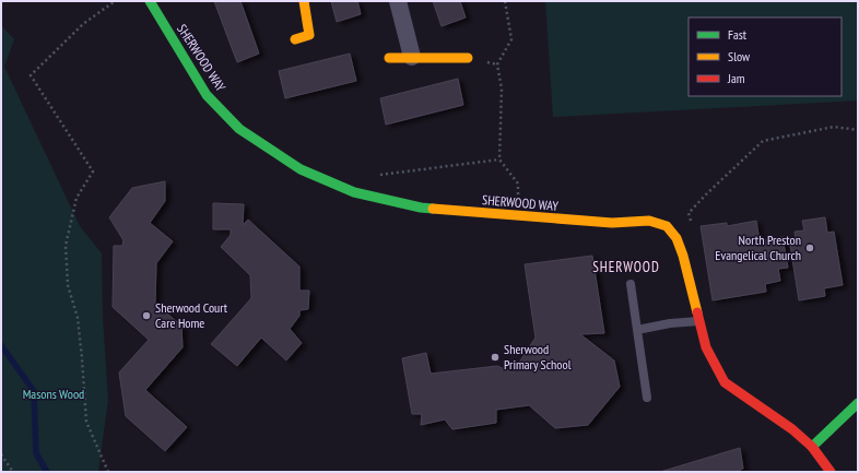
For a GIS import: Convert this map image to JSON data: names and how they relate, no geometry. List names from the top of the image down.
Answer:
{
  "streets": {
    "street": ["SHERWOOD WAY"]
  },
  "districts": ["SHERWOOD"],
  "parks": ["Masons Wood"],
  "places": ["North Preston Evangelical Church", "Sherwood Court Care Home", "Sherwood Primary School"],
  "legend": ["Fast", "Slow", "Jam"]
}
